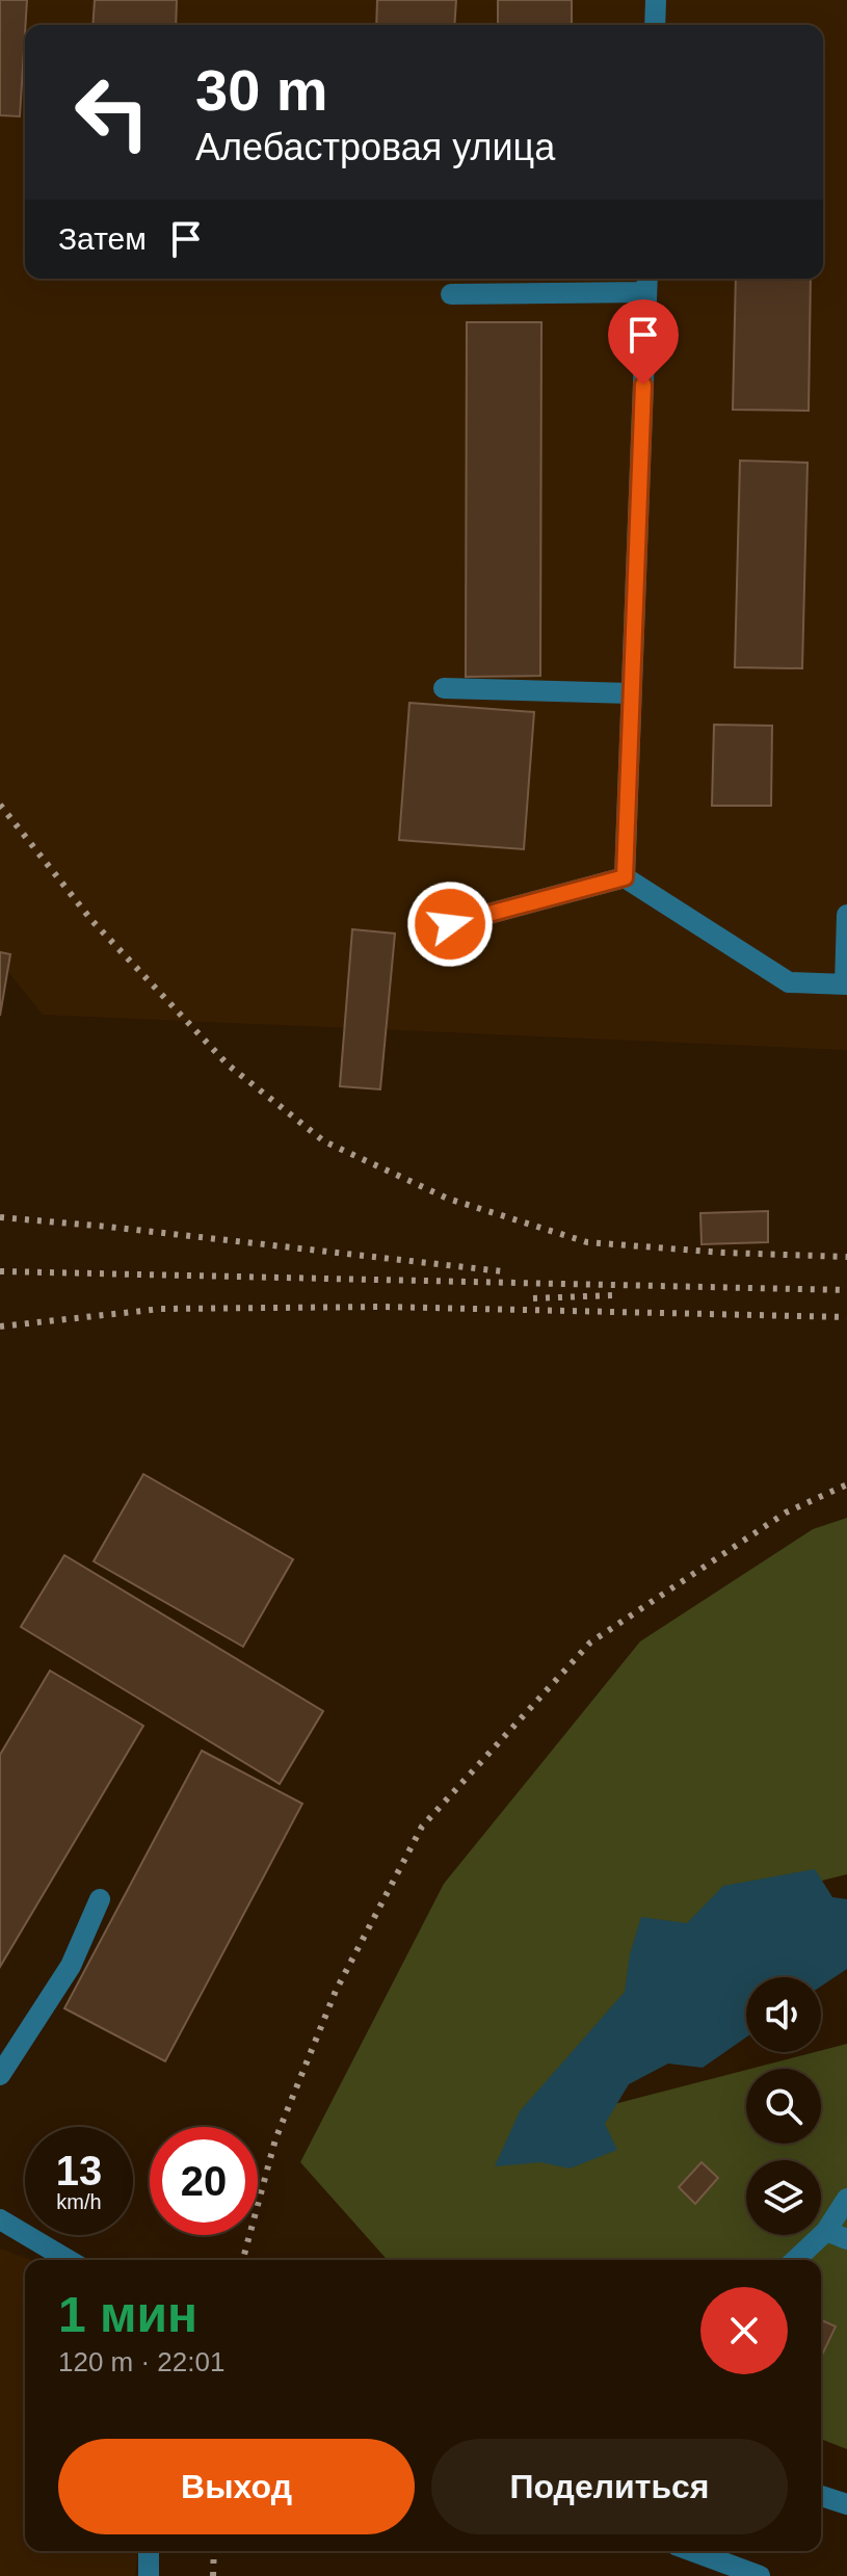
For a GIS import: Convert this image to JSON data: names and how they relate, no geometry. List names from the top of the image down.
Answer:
{
  "page": {
    "turn": ["30 m", "Алебастровая улица"],
    "then": "Затем",
    "speed": "13 km/h",
    "limit": "20",
    "heading": ["1 мин", "120 m · 22:01"],
    "buttons": ["Выход", "Поделиться"]
  }
}
